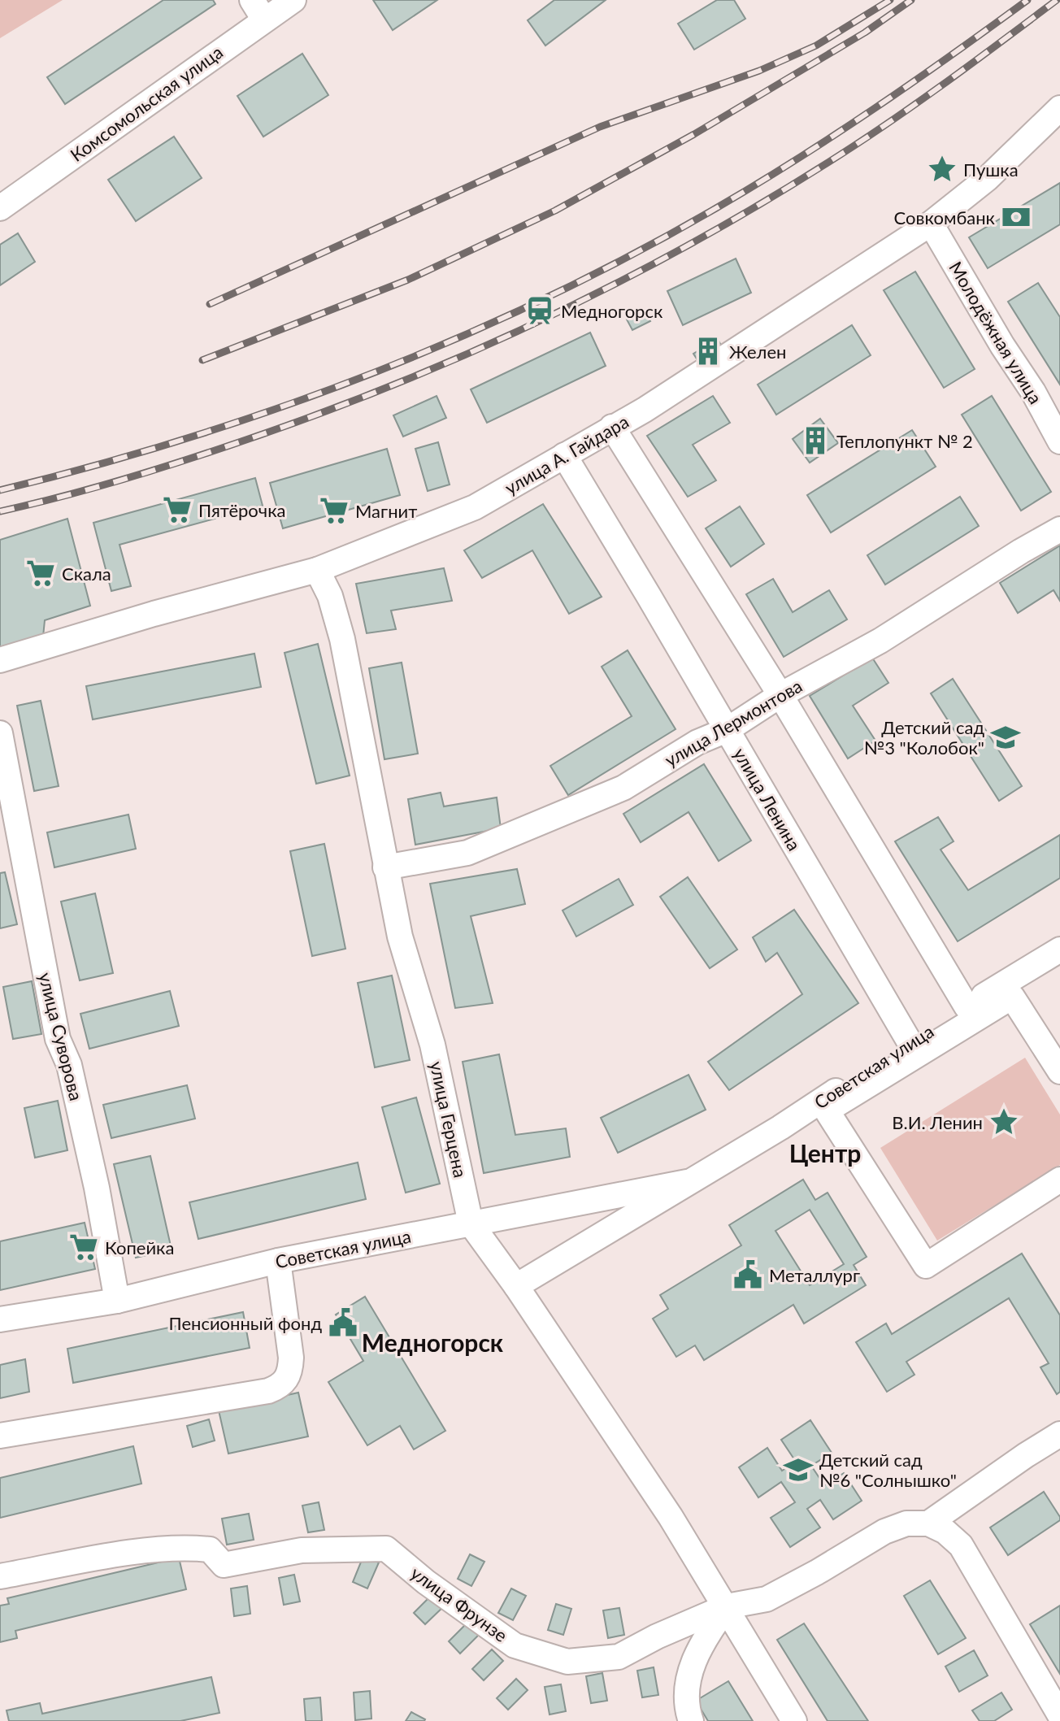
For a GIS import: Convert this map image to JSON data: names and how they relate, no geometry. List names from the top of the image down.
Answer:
{
  "streets": {
    "street": [
      "Комсомольская улица",
      "Молодёжная улица",
      "улица А. Гайдара",
      "улица Лермонтова",
      "улица Ленина",
      "улица Суворова",
      "Советская улица",
      "улица Герцена",
      "улица Фрунзе"
    ]
  },
  "crossings": [
    ["Молодёжная улица", "улица А. Гайдара"],
    ["улица А. Гайдара", "улица Ленина"],
    ["улица А. Гайдара", "улица Герцена"],
    ["улица Лермонтова", "улица Ленина"],
    ["улица Лермонтова", "улица Герцена"],
    ["улица Ленина", "Советская улица"],
    ["улица Суворова", "Советская улица"],
    ["Советская улица", "улица Герцена"],
    ["улица Герцена", "улица Фрунзе"]
  ],
  "districts": ["Центр", "Медногорск"],
  "places": {
    "place": ["Пушка", "В.И. Ленин"],
    "bank": ["Совкомбанк"],
    "station": ["Медногорск"],
    "building": ["Желен", "Теплопункт № 2"],
    "supermarket": [
      "Пятёрочка",
      "Магнит",
      "Скала",
      "Копейка"
    ],
    "school or university": ["Детский сад №3 \"Колобок\"", "Детский сад №6 \"Солнышко\""],
    "public building": ["Металлург", "Пенсионный фонд"]
  }
}
